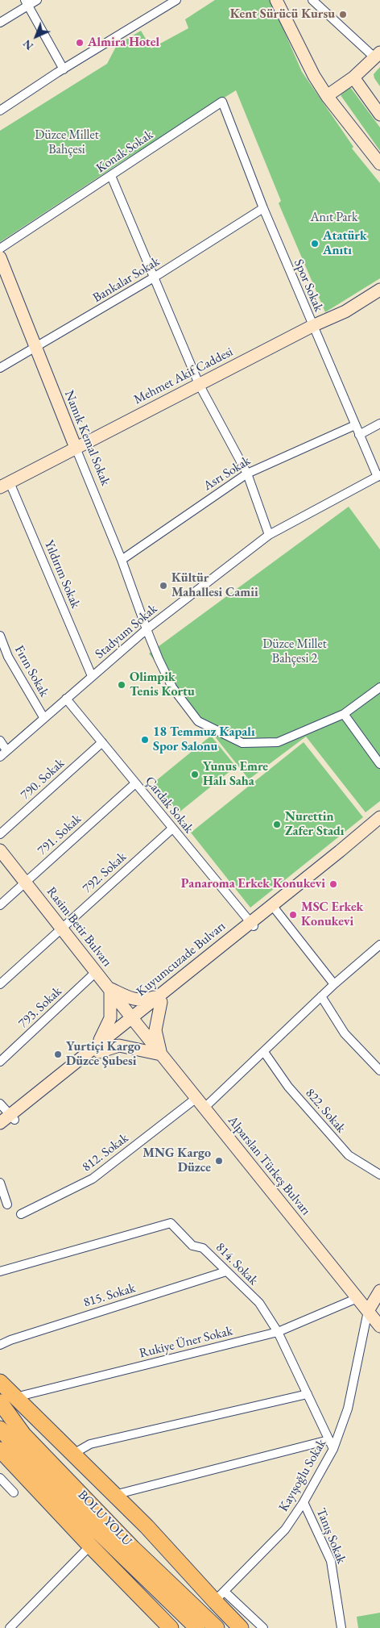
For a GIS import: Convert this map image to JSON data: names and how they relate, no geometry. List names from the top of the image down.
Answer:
{
  "streets": {
    "highway": ["BOLU YOLU"],
    "main road": [
      "Mehmet Akif Caddesi",
      "Namık Kemal Sokak",
      "Rasim Betir Bulvarı",
      "Kuyumcuzade Bulvarı",
      "Alparslan Türkeş Bulvarı"
    ],
    "street": [
      "Konak Sokak",
      "Bankalar Sokak",
      "Spor Sokak",
      "Asrı Sokak",
      "Yıldırım Sokak",
      "Stadyum Sokak",
      "Fırın Sokak",
      "790. Sokak",
      "Çardak Sokak",
      "791. Sokak",
      "792. Sokak",
      "793. Sokak",
      "822. Sokak",
      "812. Sokak",
      "814. Sokak",
      "815. Sokak",
      "Rukiye Üner Sokak",
      "Kayışoğlu Sokak",
      "Tanış Sokak"
    ]
  },
  "crossings": [
    ["Konak Sokak", "Spor Sokak"],
    ["Bankalar Sokak", "Spor Sokak"],
    ["Bankalar Sokak", "Namık Kemal Sokak"],
    ["Spor Sokak", "Mehmet Akif Caddesi"],
    ["Spor Sokak", "Asrı Sokak"],
    ["Spor Sokak", "Stadyum Sokak"],
    ["Mehmet Akif Caddesi", "Namık Kemal Sokak"],
    ["Mehmet Akif Caddesi", "Yıldırım Sokak"],
    ["Namık Kemal Sokak", "Asrı Sokak"],
    ["Namık Kemal Sokak", "Stadyum Sokak"],
    ["Yıldırım Sokak", "Stadyum Sokak"],
    ["Stadyum Sokak", "Fırın Sokak"],
    ["Stadyum Sokak", "Çardak Sokak"],
    ["790. Sokak", "Çardak Sokak"],
    ["Çardak Sokak", "791. Sokak"],
    ["Çardak Sokak", "792. Sokak"],
    ["Çardak Sokak", "Kuyumcuzade Bulvarı"],
    ["791. Sokak", "Rasim Betir Bulvarı"],
    ["792. Sokak", "Rasim Betir Bulvarı"],
    ["Rasim Betir Bulvarı", "Kuyumcuzade Bulvarı"],
    ["Rasim Betir Bulvarı", "793. Sokak"],
    ["Rasim Betir Bulvarı", "Alparslan Türkeş Bulvarı"],
    ["Kuyumcuzade Bulvarı", "Alparslan Türkeş Bulvarı"],
    ["812. Sokak", "Alparslan Türkeş Bulvarı"],
    ["Alparslan Türkeş Bulvarı", "Rukiye Üner Sokak"],
    ["Alparslan Türkeş Bulvarı", "Kayışoğlu Sokak"],
    ["814. Sokak", "815. Sokak"],
    ["814. Sokak", "Rukiye Üner Sokak"],
    ["814. Sokak", "Kayışoğlu Sokak"],
    ["Kayışoğlu Sokak", "Tanış Sokak"]
  ],
  "parks": ["Düzce Millet Bahçesi", "Anıt Park", "Düzce Millet Bahçesi 2"],
  "places": [
    "Kent Sürücü Kursu",
    "Almira Hotel",
    "Atatürk Anıtı",
    "Kültür Mahallesi Camii",
    "Olimpik Tenis Kortu",
    "18 Temmuz Kapalı Spor Salonu",
    "Yunus Emre Halı Saha",
    "Nurettin Zafer Stadı",
    "Panaroma Erkek Konukevi",
    "MSC Erkek Konukevi",
    "Yurtiçi Kargo Düzce Şubesi",
    "MNG Kargo Düzce"
  ],
  "north": "bottom left"
}
